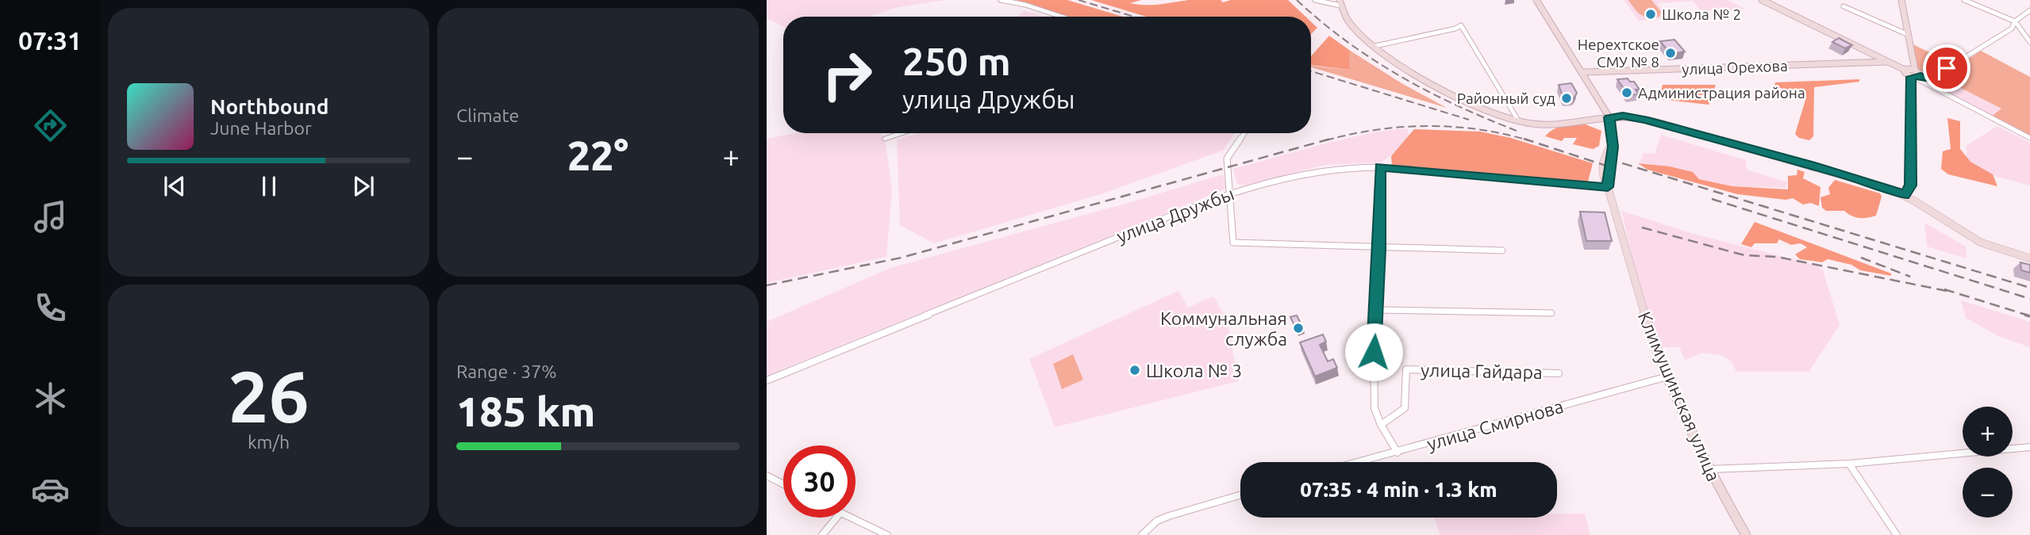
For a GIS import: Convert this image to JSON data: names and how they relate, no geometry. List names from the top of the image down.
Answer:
{
  "streets": {
    "street": [
      "улица Орехова",
      "улица Дружбы",
      "улица Гайдара",
      "Климушинская улица",
      "улица Смирнова"
    ]
  },
  "crossings": [
    ["улица Дружбы", "Климушинская улица"],
    ["Климушинская улица", "улица Смирнова"]
  ],
  "places": [
    "Школа № 2",
    "Нерехтское СМУ № 8",
    "Администрация района",
    "Районный суд",
    "Коммунальная служба",
    "Школа № 3"
  ],
  "page": {
    "tabs": "07:31",
    "tile": [
      "Climate",
      ["26", "km/h"],
      ["Range · 37%", "185 km"]
    ],
    "turn": ["250 m", "улица Дружбы"],
    "song": ["Northbound", "June Harbor"],
    "heat": ["−", "22°", "+"],
    "map_buttons": ["+", "−"],
    "limit": "30",
    "trip": "07:35 · 4 min · 1.3 km"
  }
}
